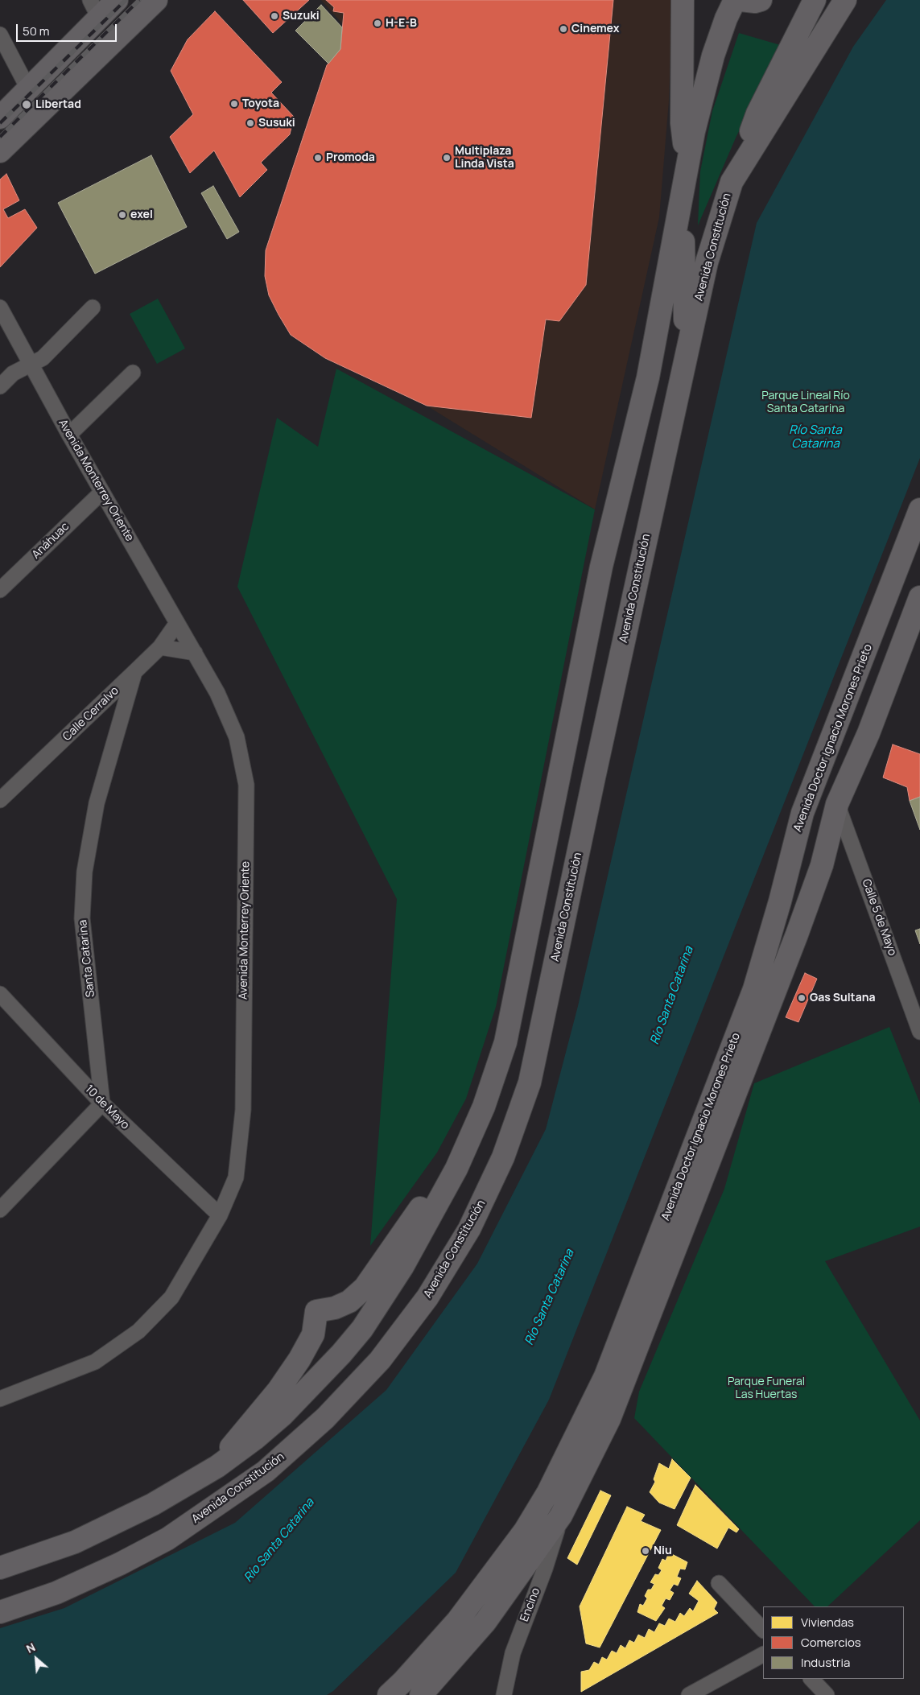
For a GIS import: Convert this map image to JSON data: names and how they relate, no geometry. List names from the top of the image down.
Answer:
{
  "streets": {
    "highway": ["Avenida Constitución", "Avenida Doctor Ignacio Morones Prieto"],
    "street": [
      "Avenida Monterrey Oriente",
      "Anáhuac",
      "Calle Cerralvo",
      "Calle 5 de Mayo",
      "Santa Catarina",
      "10 de Mayo",
      "Encino"
    ]
  },
  "crossings": [
    ["Avenida Monterrey Oriente", "Anáhuac"],
    ["Avenida Monterrey Oriente", "Calle Cerralvo"],
    ["Avenida Monterrey Oriente", "10 de Mayo"],
    ["Calle Cerralvo", "Santa Catarina"],
    ["Avenida Doctor Ignacio Morones Prieto", "Calle 5 de Mayo"],
    ["Avenida Doctor Ignacio Morones Prieto", "Encino"],
    ["Santa Catarina", "10 de Mayo"]
  ],
  "water": ["Río Santa Catarina"],
  "parks": ["Parque Lineal Río Santa Catarina", "Parque Funeral Las Huertas"],
  "places": [
    "Suzuki",
    "H-E-B",
    "Cinemex",
    "Toyota",
    "Libertad",
    "Susuki",
    "Promoda",
    "Multiplaza Linda Vista",
    "exel",
    "Gas Sultana",
    "Niu"
  ],
  "legend": ["Viviendas", "Comercios", "Industria"],
  "scale_bar": "50 m",
  "north": "top left"
}
